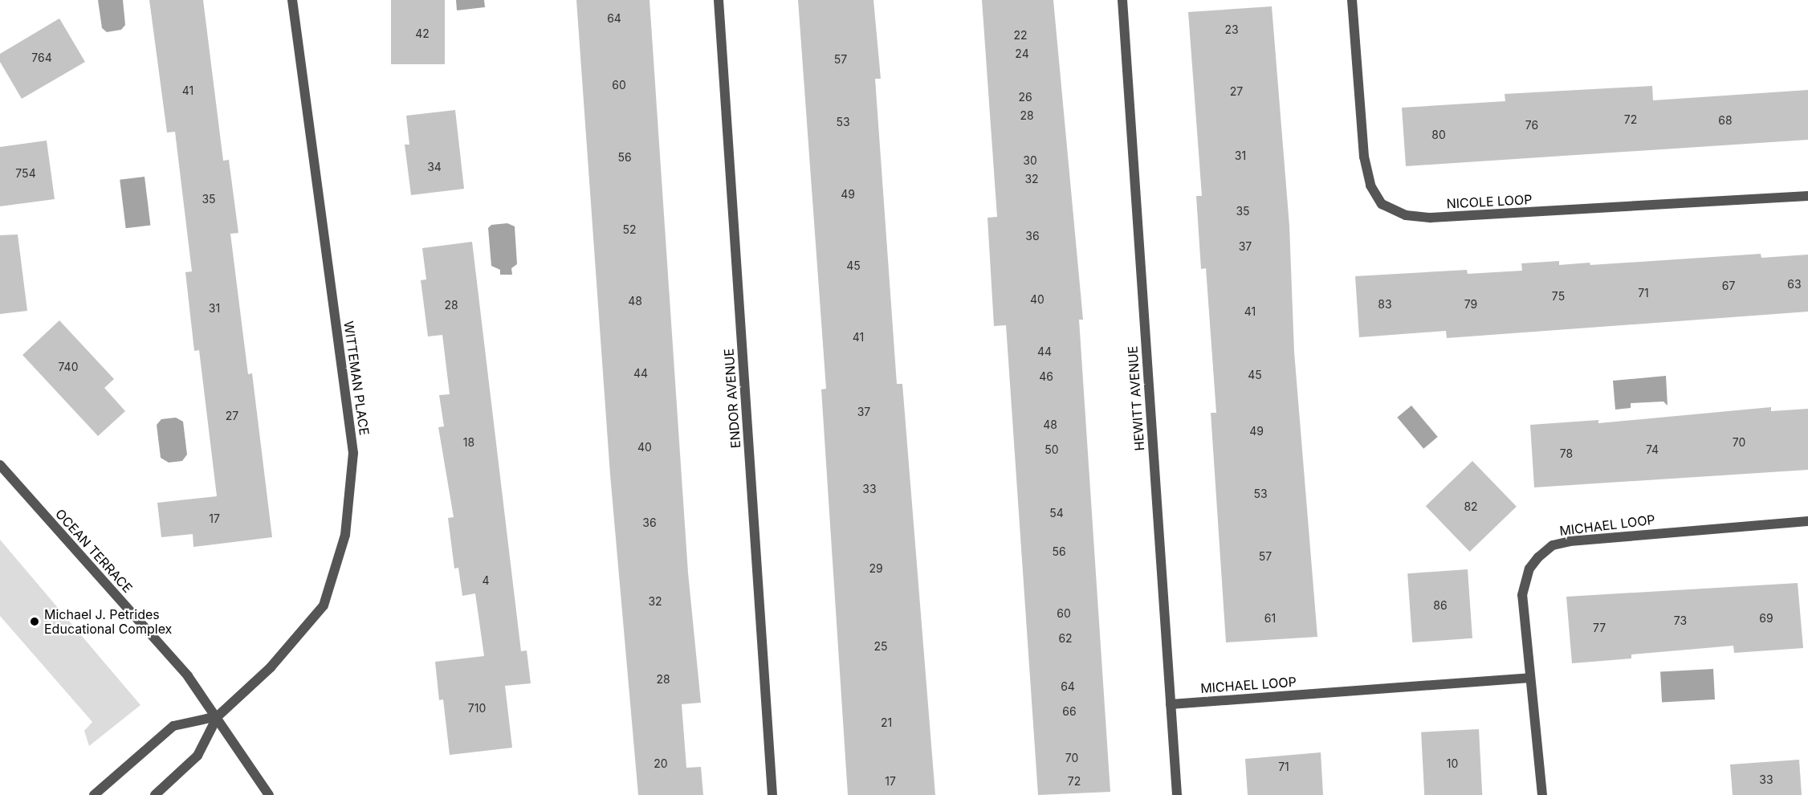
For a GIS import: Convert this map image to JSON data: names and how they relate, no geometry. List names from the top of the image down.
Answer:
{
  "streets": {
    "street": [
      "NICOLE LOOP",
      "WITTEMAN PLACE",
      "ENDOR AVENUE",
      "HEWITT AVENUE",
      "MICHAEL LOOP",
      "OCEAN TERRACE"
    ]
  },
  "crossings": [
    ["WITTEMAN PLACE", "OCEAN TERRACE"],
    ["HEWITT AVENUE", "MICHAEL LOOP"]
  ],
  "places": ["Michael J. Petrides Educational Complex"],
  "house_numbers": [
    "64",
    "23",
    "42",
    "22",
    "24",
    "764",
    "57",
    "60",
    "41",
    "27",
    "26",
    "28",
    "72",
    "68",
    "53",
    "76",
    "80",
    "31",
    "56",
    "30",
    "34",
    "754",
    "32",
    "49",
    "35",
    "35",
    "52",
    "36",
    "37",
    "45",
    "63",
    "67",
    "71",
    "75",
    "40",
    "48",
    "83",
    "79",
    "28",
    "31",
    "41",
    "41",
    "44",
    "740",
    "44",
    "45",
    "46",
    "37",
    "27",
    "48",
    "49",
    "18",
    "70",
    "40",
    "50",
    "74",
    "78",
    "33",
    "53",
    "82",
    "54",
    "17",
    "36",
    "56",
    "57",
    "29",
    "4",
    "32",
    "86",
    "60",
    "61",
    "69",
    "73",
    "77",
    "62",
    "25",
    "28",
    "64",
    "710",
    "66",
    "21",
    "70",
    "20",
    "10",
    "71",
    "33",
    "17",
    "72"
  ]
}
